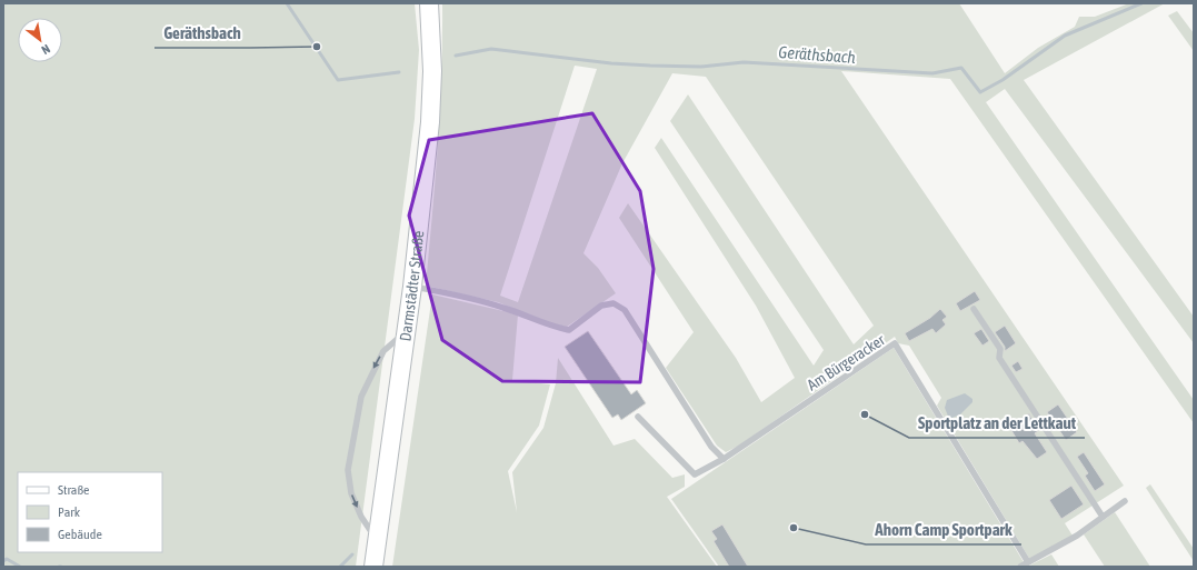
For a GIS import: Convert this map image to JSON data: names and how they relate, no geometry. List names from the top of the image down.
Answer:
{
  "streets": {
    "main road": ["Darmstädter Straße"],
    "lane": ["Am Bürgeracker"]
  },
  "water": ["Geräthsbach"],
  "places": ["Geräthsbach", "Sportplatz an der Lettkaut", "Ahorn Camp Sportpark"],
  "legend": ["Straße", "Park", "Gebäude"],
  "north": "bottom right"
}
